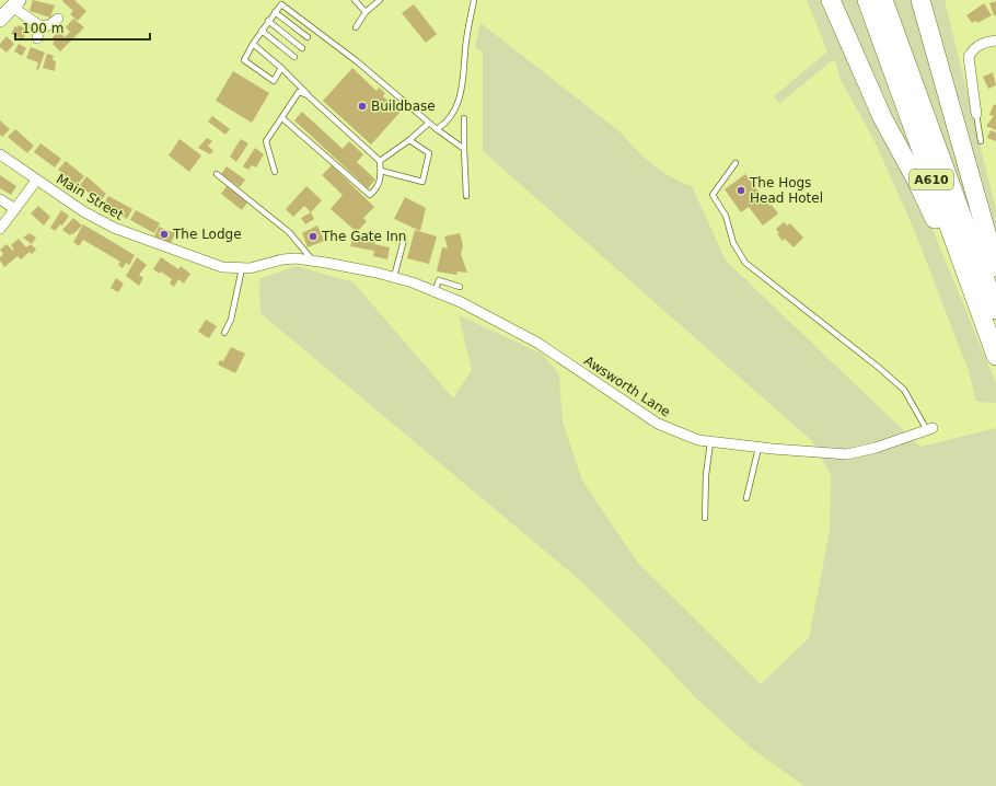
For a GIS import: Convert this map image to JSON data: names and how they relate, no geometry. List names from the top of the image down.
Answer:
{
  "streets": {
    "highway": ["A610"],
    "street": ["Main Street", "Awsworth Lane"]
  },
  "crossings": [
    ["Main Street", "Awsworth Lane"]
  ],
  "places": [
    "Buildbase",
    "The Hogs Head Hotel",
    "The Lodge",
    "The Gate Inn"
  ],
  "scale_bar": "100 m"
}
